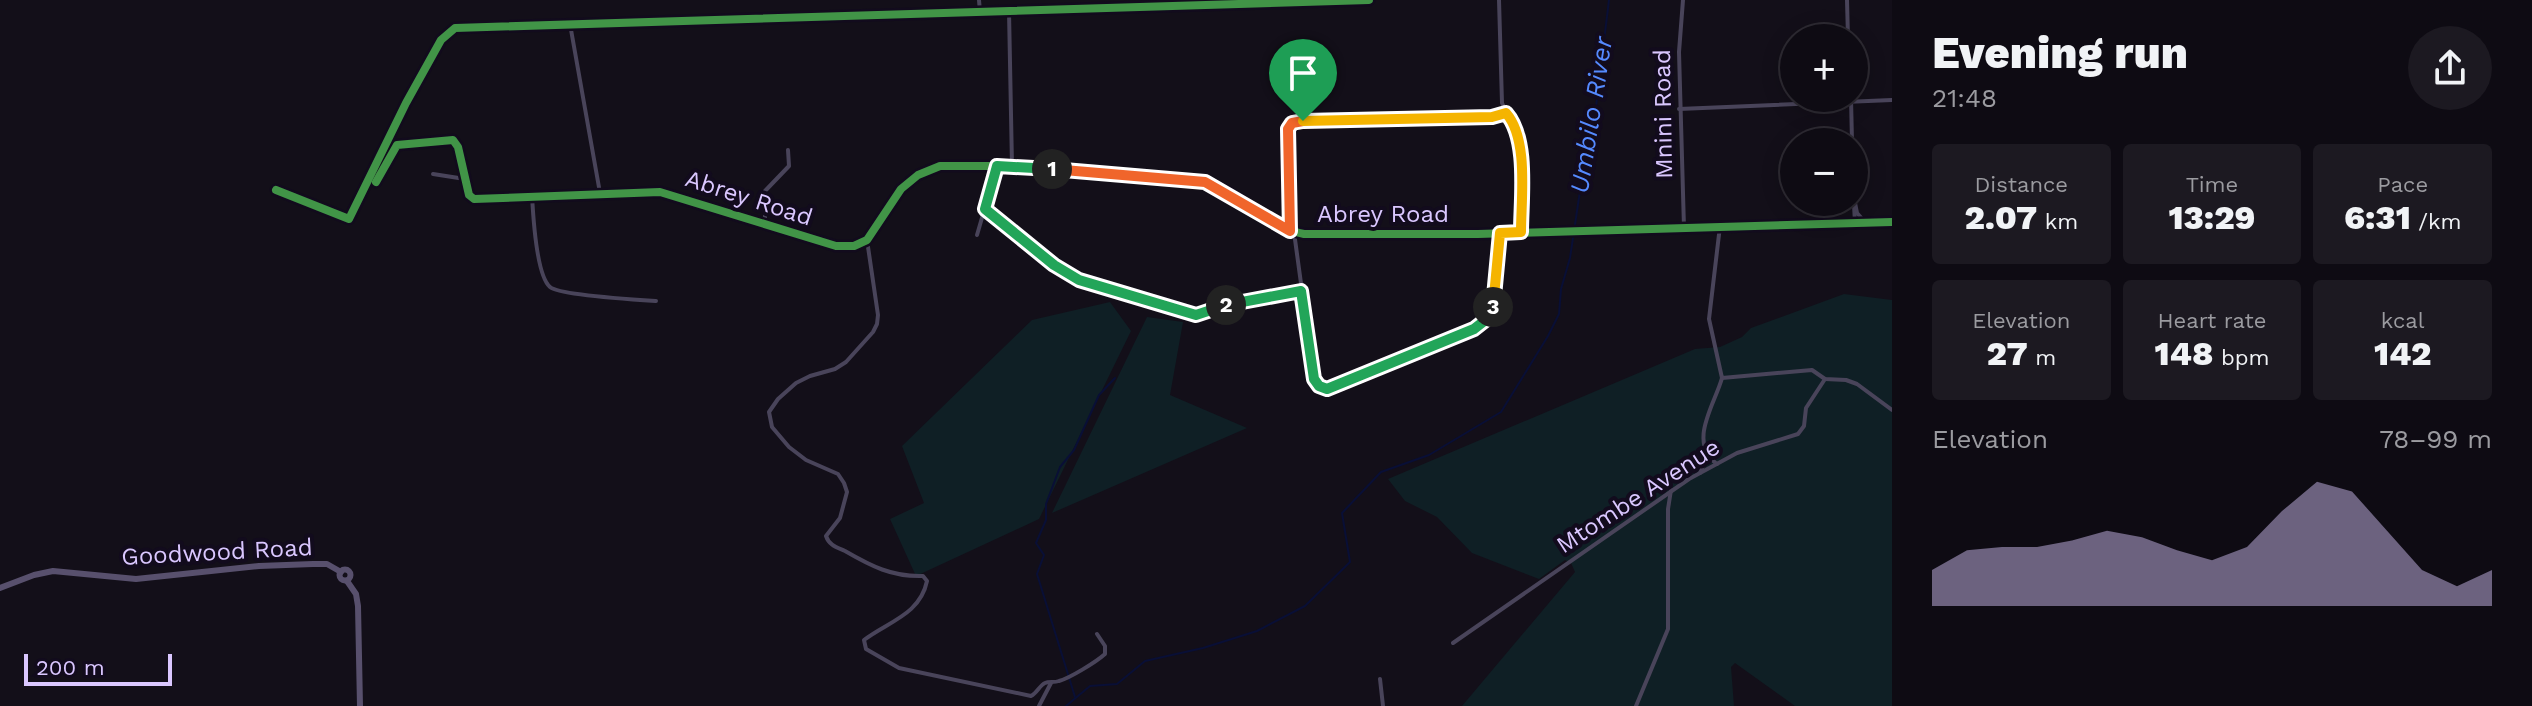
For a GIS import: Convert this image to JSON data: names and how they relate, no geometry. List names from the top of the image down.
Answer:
{
  "streets": {
    "street": [
      "Mnini Road",
      "Abrey Road",
      "Mtombe Avenue",
      "Goodwood Road"
    ]
  },
  "crossings": [
    ["Mnini Road", "Abrey Road"]
  ],
  "water": ["Umbilo River"],
  "scale_bar": "200 m",
  "page": {
    "heading": ["Evening run", "21:48"],
    "map_buttons": ["+", "−"],
    "stats": [
      ["Distance", "2.07 km"],
      ["Time", "13:29"],
      ["Pace", "6:31 /km"],
      ["Elevation", "27 m"],
      ["Heart rate", "148 bpm"],
      ["kcal", "142"]
    ],
    "pins": ["1", "2", "3"],
    "chart": ["Elevation", "78–99 m"],
    "scale": "200 m"
  }
}
